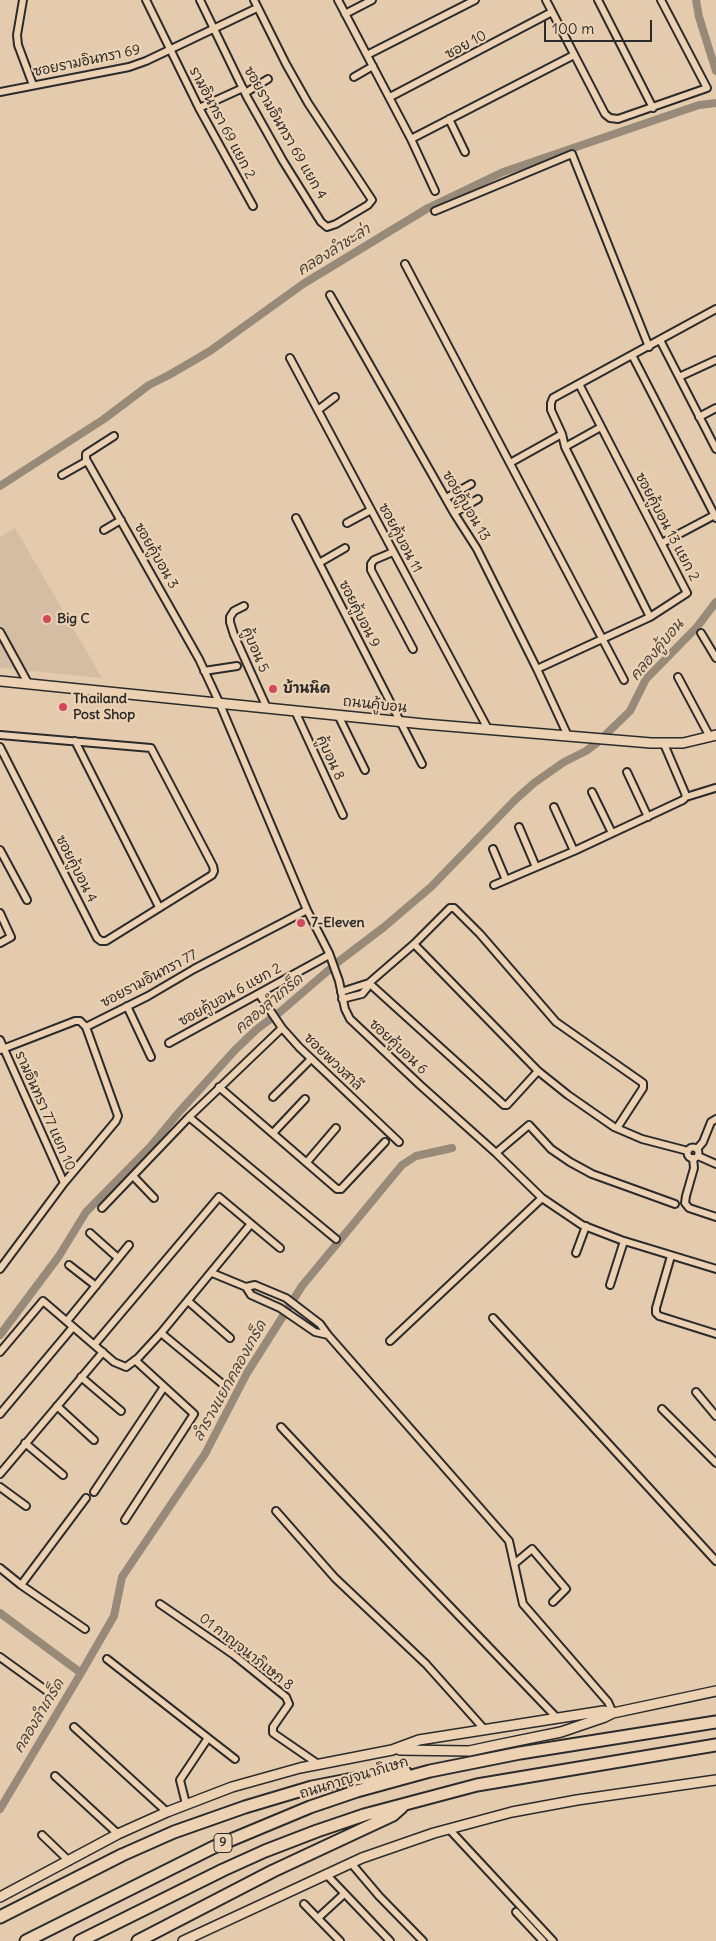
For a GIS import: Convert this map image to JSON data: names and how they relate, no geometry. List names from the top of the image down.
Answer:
{
  "streets": {
    "highway": ["ถนนกาญจนาภิเษก", "9"],
    "main road": ["ถนนคู้บอน"],
    "street": [
      "ซอย 10",
      "ซอยรามอินทรา 69",
      "รามอินทรา 69 แยก 2",
      "ซอยรามอินทรา 69 แยก 4",
      "ซอยคู้บอน 13",
      "ซอยคู้บอน 13 แยก 2",
      "ซอยคู้บอน 11",
      "ซอยคู้บอน 3",
      "ซอยคู้บอน 9",
      "คู้บอน 5",
      "คู้บอน 8",
      "ซอยคู้บอน 4",
      "ซอยรามอินทรา 77",
      "ซอยคู้บอน 6 แยก 2",
      "ซอยคู้บอน 6",
      "ซอยพวงสาลี",
      "รามอินทรา 77 แยก 10",
      "01 กาญจนาภิเษก 8"
    ]
  },
  "crossings": [
    ["ซอยรามอินทรา 69", "รามอินทรา 69 แยก 2"],
    ["ซอยรามอินทรา 69", "ซอยรามอินทรา 69 แยก 4"],
    ["ซอยคู้บอน 13", "ซอยคู้บอน 13 แยก 2"],
    ["ซอยคู้บอน 13", "ถนนคู้บอน"],
    ["ซอยคู้บอน 11", "ถนนคู้บอน"],
    ["ซอยคู้บอน 3", "ถนนคู้บอน"],
    ["ซอยคู้บอน 3", "ซอยคู้บอน 6"],
    ["ซอยคู้บอน 9", "ถนนคู้บอน"],
    ["คู้บอน 5", "ถนนคู้บอน"],
    ["ถนนคู้บอน", "คู้บอน 8"],
    ["ถนนคู้บอน", "ซอยคู้บอน 6"],
    ["ซอยรามอินทรา 77", "ซอยคู้บอน 6"],
    ["ซอยคู้บอน 6 แยก 2", "ซอยคู้บอน 6"],
    ["ซอยคู้บอน 6 แยก 2", "ซอยพวงสาลี"]
  ],
  "water": [
    "คลองลำชะล่า",
    "คลองคู้บอน",
    "คลองลำเกร็ด",
    "ลำรางแยกคลองเกร็ด"
  ],
  "places": [
    "Big C",
    "บ้านนิค",
    "Thailand Post Shop",
    "7-Eleven"
  ],
  "scale_bar": "100 m"
}
